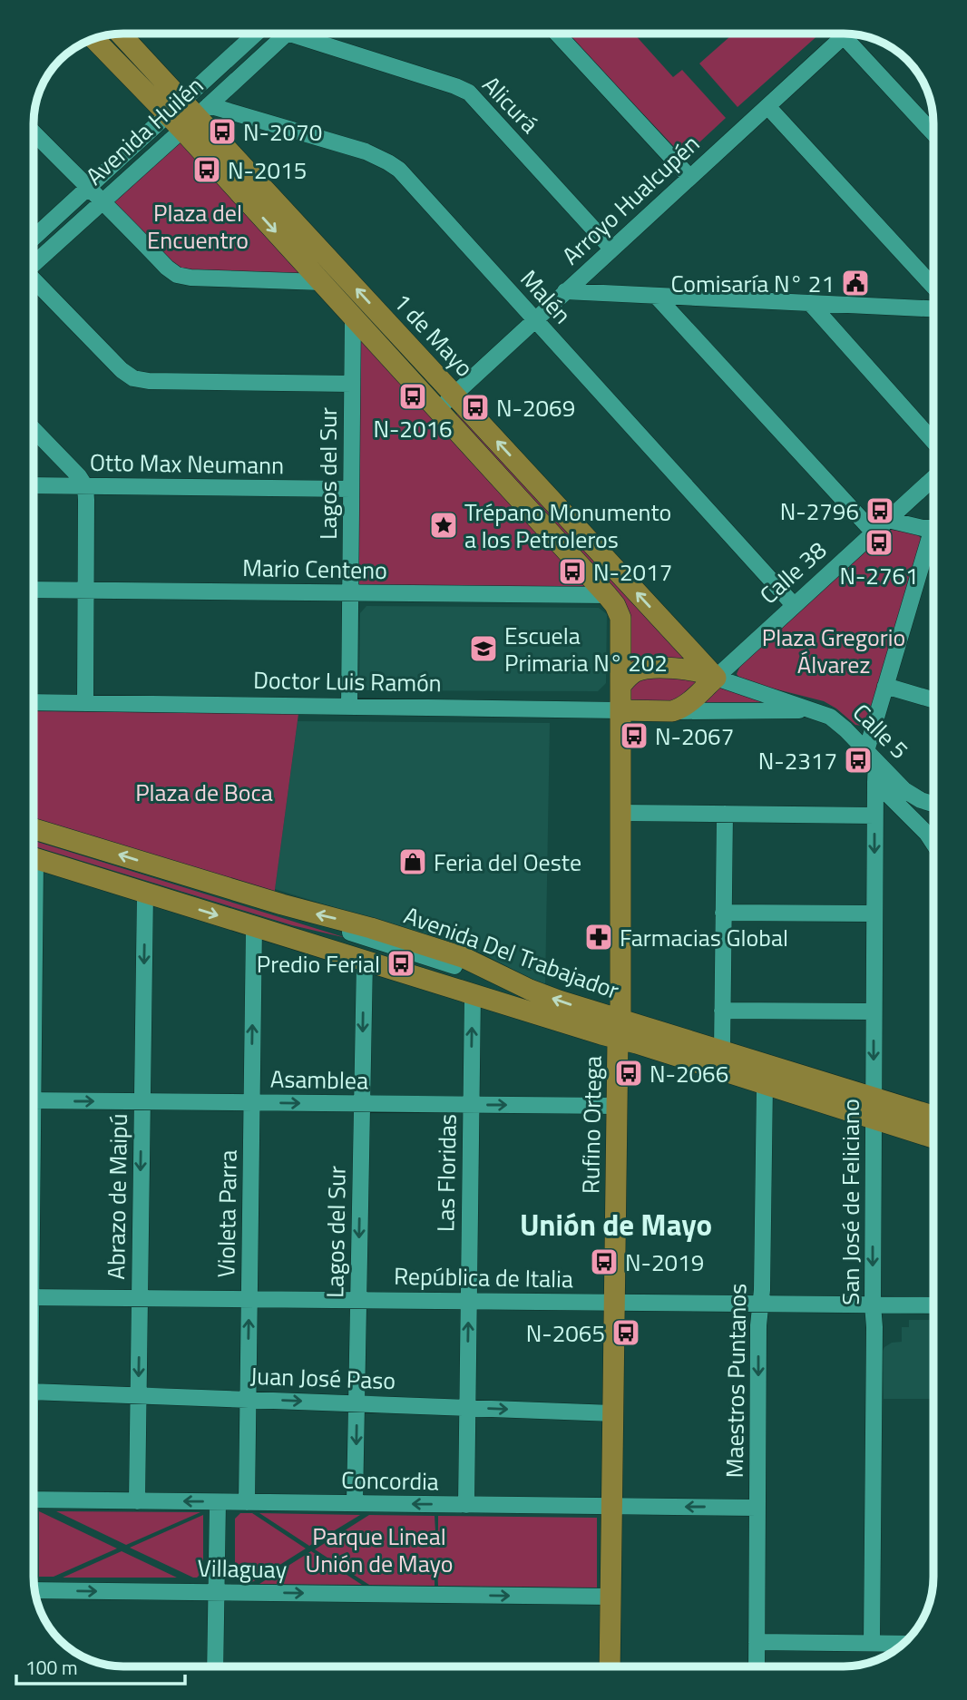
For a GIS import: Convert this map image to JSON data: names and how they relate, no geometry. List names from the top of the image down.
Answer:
{
  "streets": {
    "main road": [
      "1 de Mayo",
      "Calle 38",
      "Doctor Luis Ramón",
      "Calle 5",
      "Avenida Del Trabajador",
      "Rufino Ortega"
    ],
    "street": [
      "Alicurá",
      "Avenida Huilén",
      "Arroyo Hualcupén",
      "Malén",
      "Otto Max Neumann",
      "Lagos del Sur",
      "Mario Centeno",
      "Asamblea",
      "Las Floridas",
      "Abrazo de Maipú",
      "San José de Feliciano",
      "Violeta Parra",
      "República de Italia",
      "Juan José Paso",
      "Maestros Puntanos",
      "Concordia",
      "Villaguay"
    ]
  },
  "crossings": [
    ["Alicurá", "Arroyo Hualcupén"],
    ["Avenida Huilén", "Malén"],
    ["Avenida Huilén", "1 de Mayo"],
    ["Arroyo Hualcupén", "Malén"],
    ["Arroyo Hualcupén", "1 de Mayo"],
    ["Malén", "1 de Mayo"],
    ["Malén", "Calle 38"],
    ["1 de Mayo", "Lagos del Sur"],
    ["1 de Mayo", "Mario Centeno"],
    ["1 de Mayo", "Calle 38"],
    ["1 de Mayo", "Calle 5"],
    ["1 de Mayo", "Rufino Ortega"],
    ["Otto Max Neumann", "Lagos del Sur"],
    ["Lagos del Sur", "Mario Centeno"],
    ["Lagos del Sur", "Doctor Luis Ramón"],
    ["Lagos del Sur", "Avenida Del Trabajador"],
    ["Lagos del Sur", "Asamblea"],
    ["Lagos del Sur", "República de Italia"],
    ["Lagos del Sur", "Juan José Paso"],
    ["Lagos del Sur", "Concordia"],
    ["Calle 38", "Doctor Luis Ramón"],
    ["Calle 38", "Calle 5"],
    ["Doctor Luis Ramón", "Calle 5"],
    ["Doctor Luis Ramón", "Rufino Ortega"],
    ["Calle 5", "Rufino Ortega"],
    ["Calle 5", "San José de Feliciano"],
    ["Avenida Del Trabajador", "Rufino Ortega"],
    ["Avenida Del Trabajador", "Las Floridas"],
    ["Avenida Del Trabajador", "Abrazo de Maipú"],
    ["Avenida Del Trabajador", "San José de Feliciano"],
    ["Avenida Del Trabajador", "Violeta Parra"],
    ["Avenida Del Trabajador", "Maestros Puntanos"],
    ["Asamblea", "Rufino Ortega"],
    ["Asamblea", "Las Floridas"],
    ["Asamblea", "Abrazo de Maipú"],
    ["Asamblea", "Violeta Parra"],
    ["Rufino Ortega", "República de Italia"],
    ["Rufino Ortega", "Juan José Paso"],
    ["Rufino Ortega", "Concordia"],
    ["Rufino Ortega", "Villaguay"],
    ["Las Floridas", "República de Italia"],
    ["Las Floridas", "Juan José Paso"],
    ["Las Floridas", "Concordia"],
    ["Abrazo de Maipú", "República de Italia"],
    ["Abrazo de Maipú", "Juan José Paso"],
    ["Abrazo de Maipú", "Concordia"],
    ["San José de Feliciano", "República de Italia"],
    ["Violeta Parra", "República de Italia"],
    ["Violeta Parra", "Juan José Paso"],
    ["Violeta Parra", "Concordia"],
    ["República de Italia", "Maestros Puntanos"],
    ["Maestros Puntanos", "Concordia"]
  ],
  "one_way": [
    "Lagos del Sur",
    "Asamblea",
    "Las Floridas",
    "Abrazo de Maipú",
    "Violeta Parra",
    "Juan José Paso",
    "Maestros Puntanos",
    "Concordia",
    "Villaguay"
  ],
  "districts": ["Unión de Mayo"],
  "parks": [
    "Plaza del Encuentro",
    "Plaza Gregorio Álvarez",
    "Plaza de Boca",
    "Parque Lineal Unión de Mayo"
  ],
  "places": {
    "bus stop": [
      "N-2070",
      "N-2015",
      "N-2016",
      "N-2069",
      "N-2796",
      "N-2761",
      "N-2017",
      "N-2067",
      "N-2317",
      "Predio Ferial",
      "N-2066",
      "N-2019",
      "N-2065"
    ],
    "public building": ["Comisaría N° 21"],
    "place": ["Trépano Monumento a los Petroleros"],
    "school or university": ["Escuela Primaria N° 202"],
    "shop": ["Feria del Oeste"],
    "pharmacy": ["Farmacias Global"]
  },
  "scale_bar": "100 m"
}
